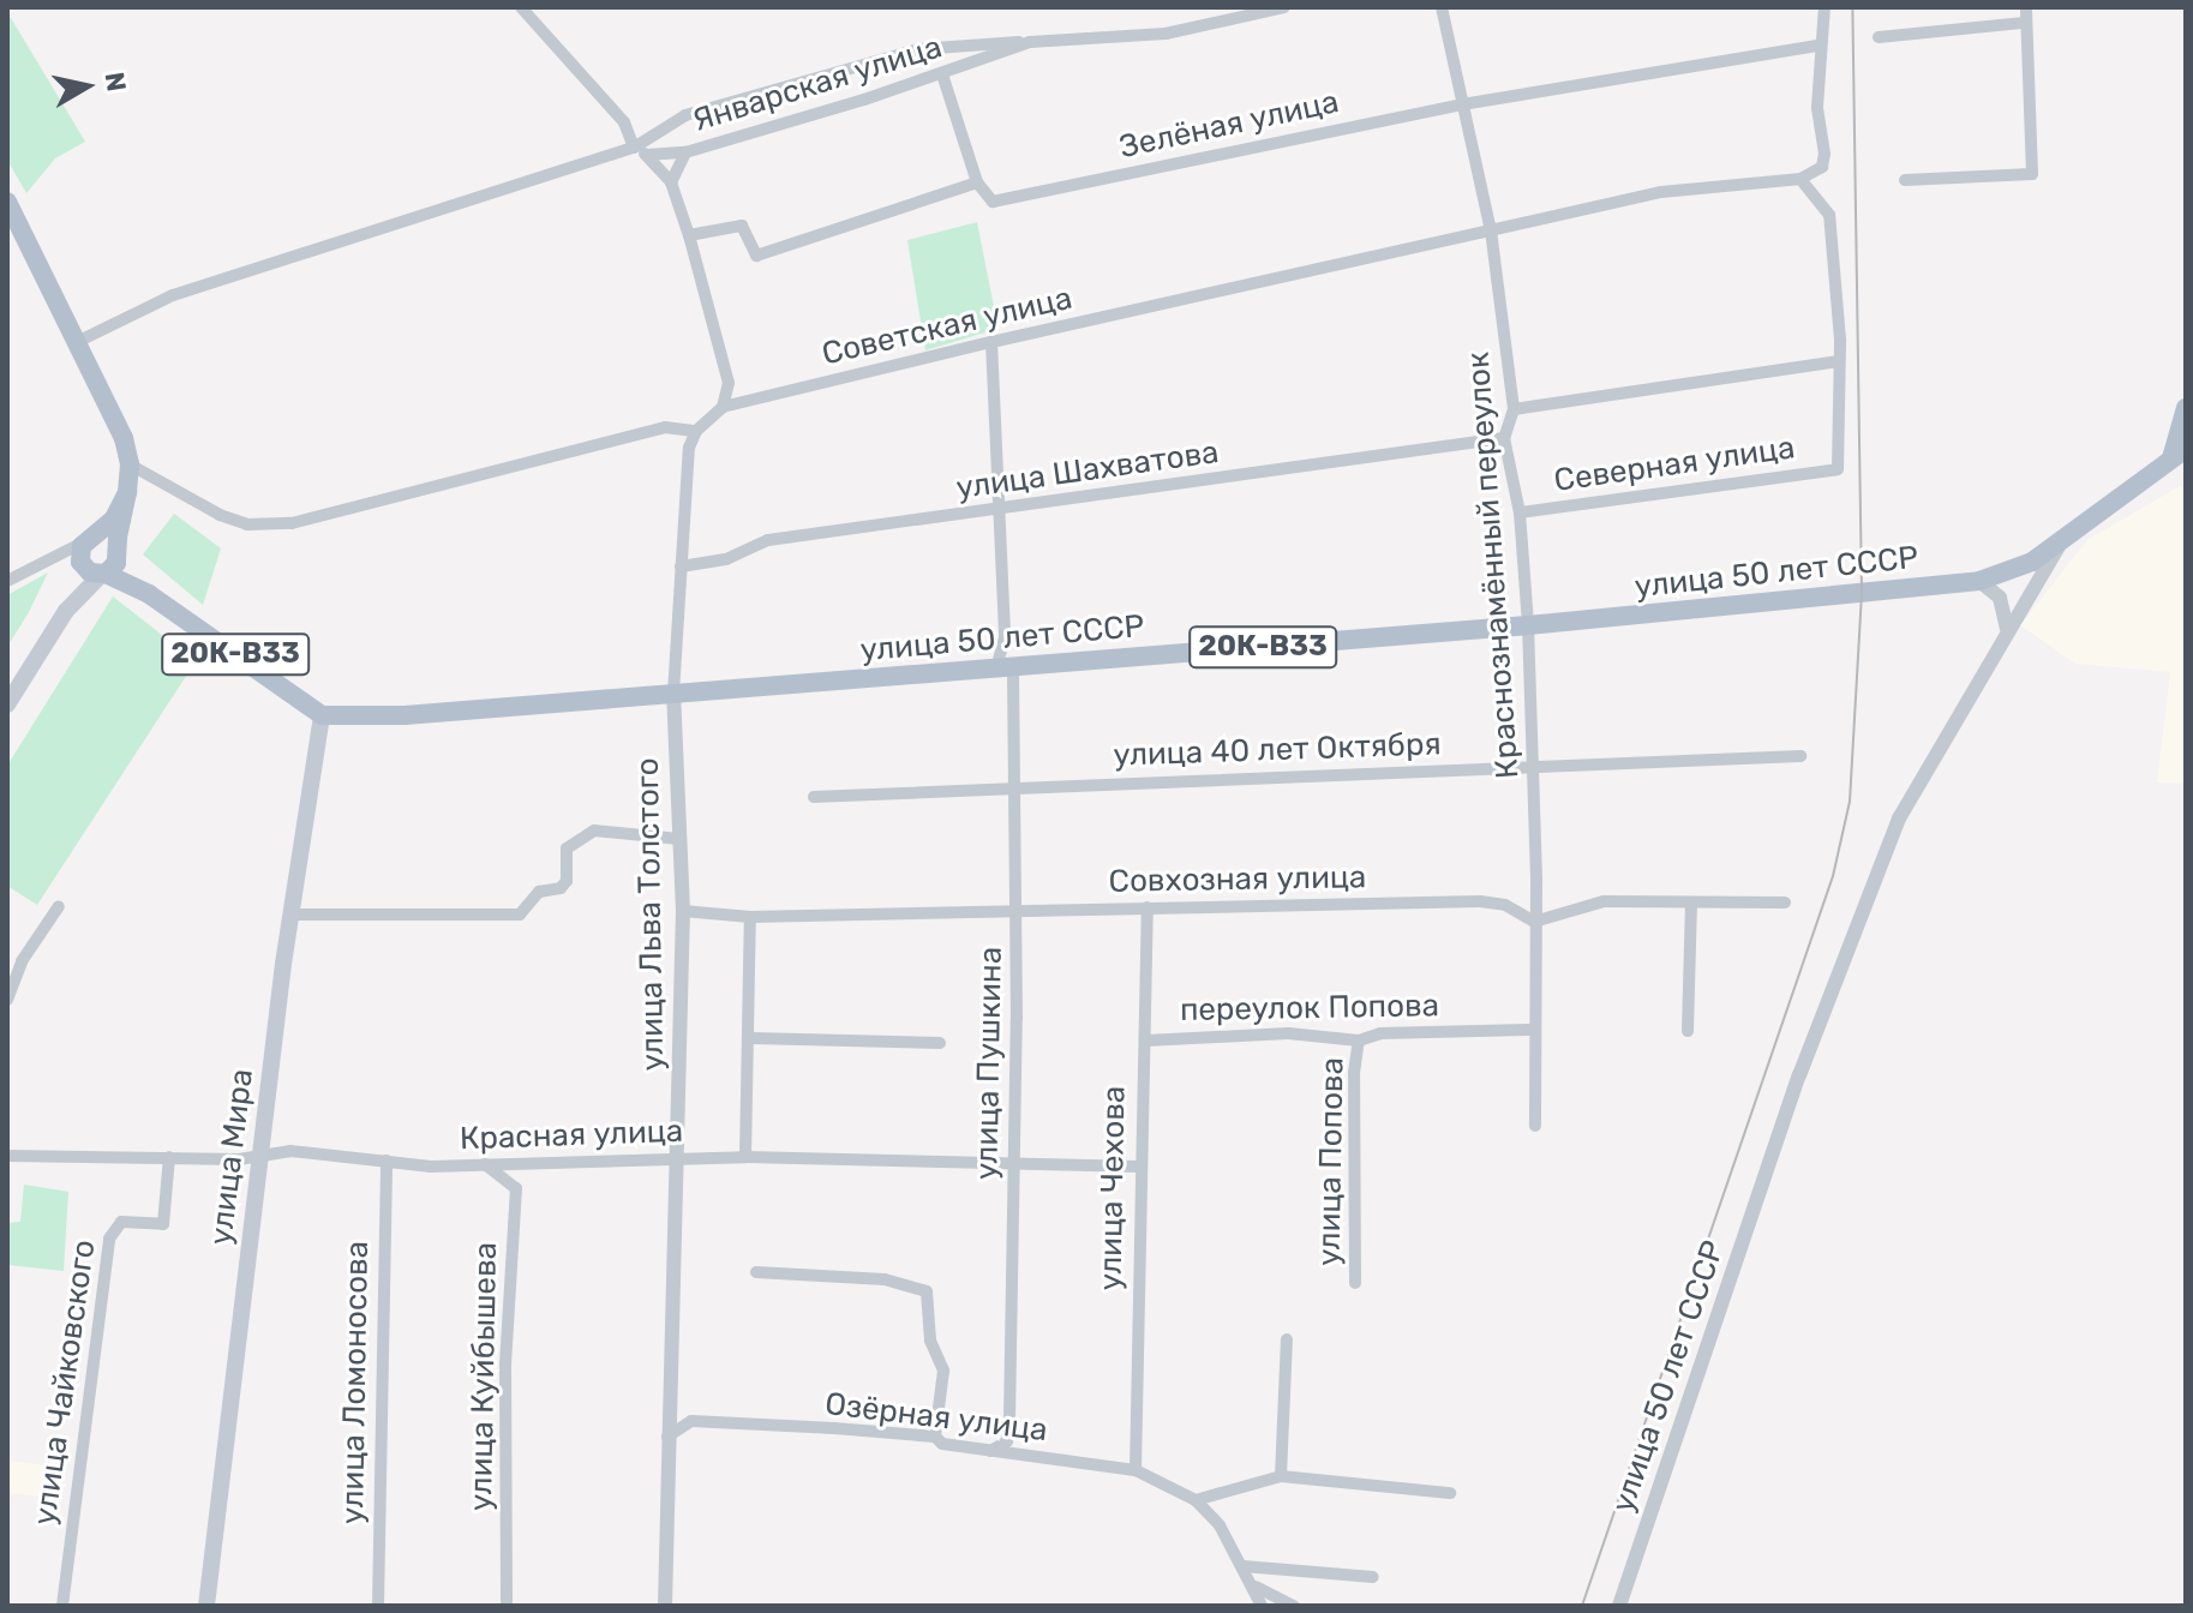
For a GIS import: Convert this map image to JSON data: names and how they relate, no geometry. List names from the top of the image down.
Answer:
{
  "streets": {
    "main road": ["улица 50 лет СССР", "20К-В33", "улица Мира"],
    "street": [
      "Январская улица",
      "Зелёная улица",
      "Советская улица",
      "Северная улица",
      "улица Шахватова",
      "Краснознамённый переулок",
      "улица 40 лет Октября",
      "Совхозная улица",
      "улица Льва Толстого",
      "переулок Попова",
      "улица Пушкина",
      "Красная улица",
      "улица Попова",
      "улица Чехова",
      "улица Куйбышева",
      "улица Чайковского",
      "улица Ломоносова",
      "Озёрная улица"
    ]
  },
  "crossings": [
    ["Зелёная улица", "Краснознамённый переулок"],
    ["Советская улица", "Краснознамённый переулок"],
    ["Советская улица", "улица Льва Толстого"],
    ["Советская улица", "улица Пушкина"],
    ["Северная улица", "Краснознамённый переулок"],
    ["улица Шахватова", "Краснознамённый переулок"],
    ["улица Шахватова", "улица Льва Толстого"],
    ["улица Шахватова", "улица Пушкина"],
    ["Краснознамённый переулок", "улица 50 лет СССР"],
    ["Краснознамённый переулок", "улица 40 лет Октября"],
    ["Краснознамённый переулок", "Совхозная улица"],
    ["Краснознамённый переулок", "переулок Попова"],
    ["улица 50 лет СССР", "20К-В33"],
    ["улица 50 лет СССР", "улица Льва Толстого"],
    ["улица 50 лет СССР", "улица Пушкина"],
    ["улица 50 лет СССР", "улица Мира"],
    ["20К-В33", "улица Мира"],
    ["улица 40 лет Октября", "улица Пушкина"],
    ["Совхозная улица", "улица Льва Толстого"],
    ["Совхозная улица", "улица Пушкина"],
    ["Совхозная улица", "улица Чехова"],
    ["улица Льва Толстого", "Красная улица"],
    ["переулок Попова", "улица Попова"],
    ["переулок Попова", "улица Чехова"],
    ["улица Пушкина", "Красная улица"],
    ["улица Пушкина", "Озёрная улица"],
    ["Красная улица", "улица Мира"],
    ["Красная улица", "улица Чехова"],
    ["Красная улица", "улица Куйбышева"],
    ["Красная улица", "улица Чайковского"],
    ["Красная улица", "улица Ломоносова"],
    ["улица Чехова", "Озёрная улица"]
  ],
  "north": "right"
}
